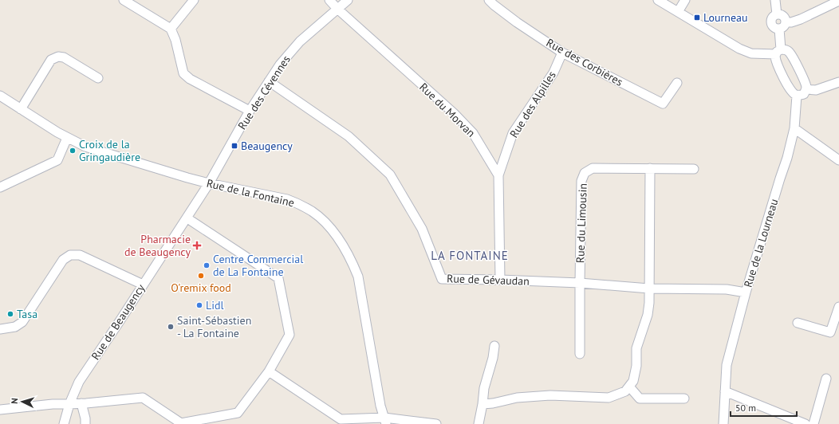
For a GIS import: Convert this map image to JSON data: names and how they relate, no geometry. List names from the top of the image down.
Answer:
{
  "streets": {
    "street": [
      "Rue des Corbières",
      "Rue des Cévennes",
      "Rue des Alpilles",
      "Rue du Morvan",
      "Rue de la Fontaine",
      "Rue du Limousin",
      "Rue de la Lourneau",
      "Rue de Gévaudan",
      "Rue de Beaugency"
    ]
  },
  "crossings": [
    ["Rue des Corbières", "Rue des Alpilles"],
    ["Rue des Cévennes", "Rue du Morvan"],
    ["Rue des Cévennes", "Rue de la Fontaine"],
    ["Rue des Cévennes", "Rue de Gévaudan"],
    ["Rue des Cévennes", "Rue de Beaugency"],
    ["Rue des Alpilles", "Rue du Morvan"],
    ["Rue du Morvan", "Rue de Gévaudan"],
    ["Rue de la Fontaine", "Rue de Beaugency"],
    ["Rue du Limousin", "Rue de Gévaudan"],
    ["Rue de la Lourneau", "Rue de Gévaudan"]
  ],
  "districts": ["LA FONTAINE"],
  "places": {
    "transit": ["Lourneau", "Beaugency"],
    "other": [
      "Croix de la Gringaudière",
      "Centre Commercial de La Fontaine",
      "O'remix food",
      "Lidl",
      "Tasa",
      "Saint-Sébastien - La Fontaine"
    ],
    "health": ["Pharmacie de Beaugency"]
  },
  "scale_bar": "50 m",
  "north": "left"
}
